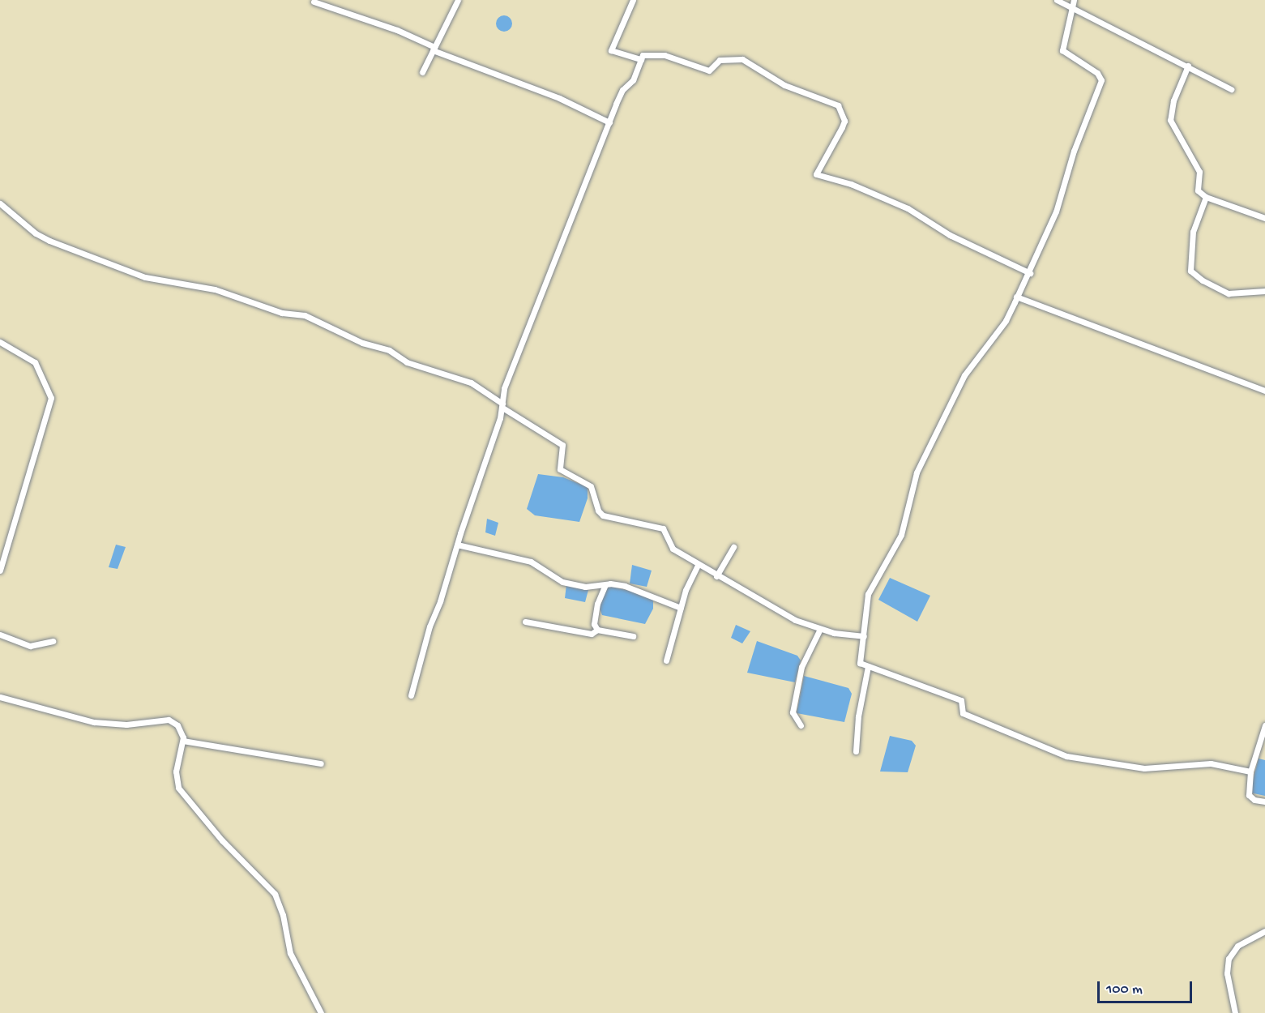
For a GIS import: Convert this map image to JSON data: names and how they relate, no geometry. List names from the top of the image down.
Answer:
{
  "scale_bar": "100 m"
}
